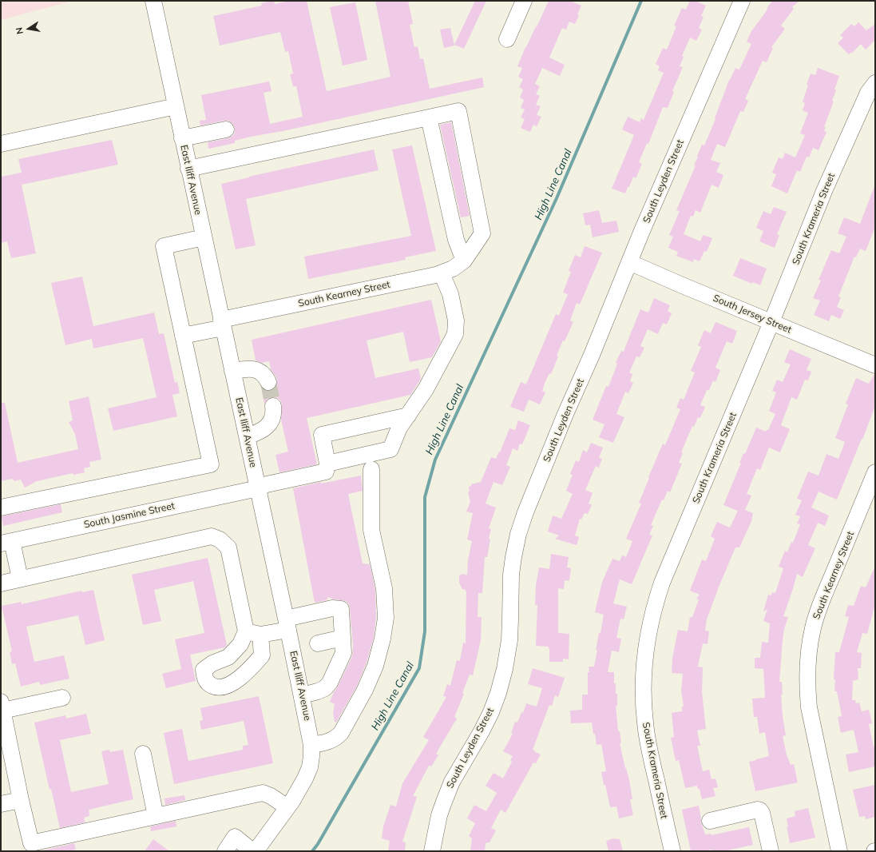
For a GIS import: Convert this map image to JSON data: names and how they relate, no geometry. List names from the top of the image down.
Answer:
{
  "streets": {
    "street": [
      "East Iliff Avenue",
      "South Leyden Street",
      "South Krameria Street",
      "South Kearney Street",
      "South Jersey Street",
      "South Jasmine Street"
    ]
  },
  "crossings": [
    ["East Iliff Avenue", "South Kearney Street"],
    ["East Iliff Avenue", "South Jasmine Street"],
    ["South Leyden Street", "South Jersey Street"],
    ["South Krameria Street", "South Jersey Street"]
  ],
  "water": ["High Line Canal"],
  "north": "left"
}
